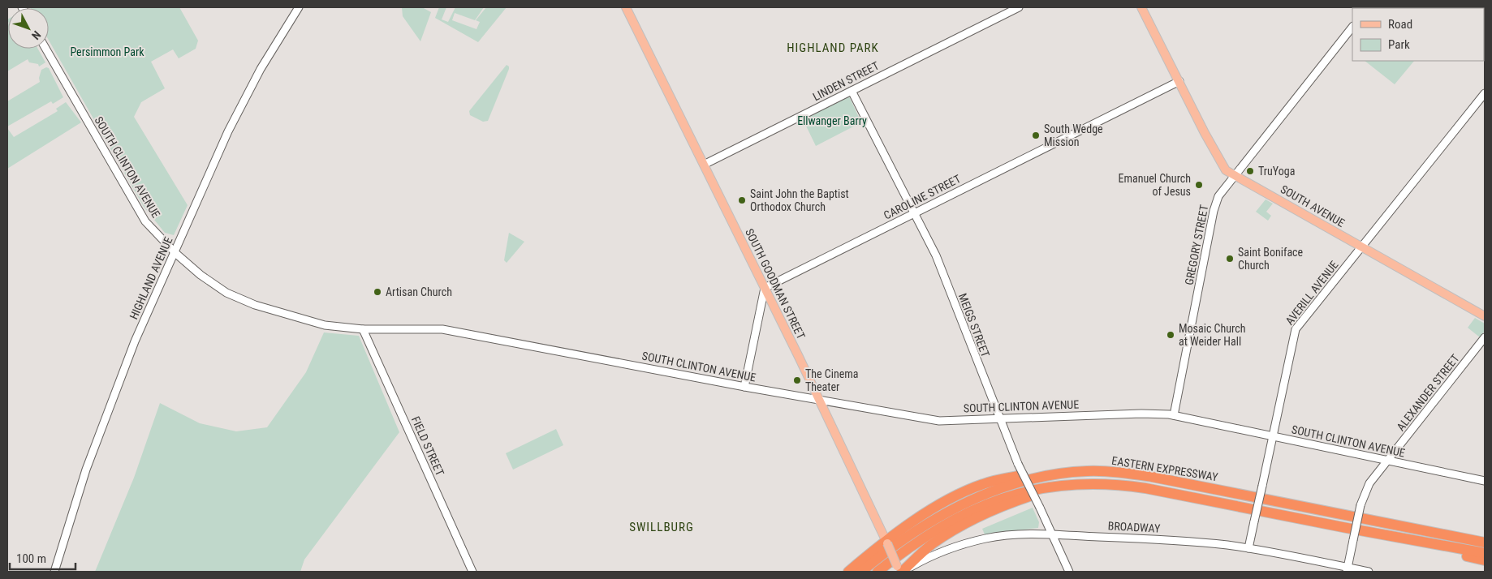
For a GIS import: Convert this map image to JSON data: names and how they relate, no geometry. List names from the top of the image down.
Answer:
{
  "streets": {
    "highway": ["EASTERN EXPRESSWAY"],
    "main road": ["SOUTH AVENUE", "SOUTH GOODMAN STREET"],
    "street": [
      "LINDEN STREET",
      "SOUTH CLINTON AVENUE",
      "CAROLINE STREET",
      "GREGORY STREET",
      "HIGHLAND AVENUE",
      "AVERILL AVENUE",
      "MEIGS STREET",
      "ALEXANDER STREET",
      "FIELD STREET",
      "BROADWAY"
    ]
  },
  "crossings": [
    ["LINDEN STREET", "SOUTH GOODMAN STREET"],
    ["LINDEN STREET", "MEIGS STREET"],
    ["SOUTH CLINTON AVENUE", "GREGORY STREET"],
    ["SOUTH CLINTON AVENUE", "HIGHLAND AVENUE"],
    ["SOUTH CLINTON AVENUE", "SOUTH GOODMAN STREET"],
    ["SOUTH CLINTON AVENUE", "AVERILL AVENUE"],
    ["SOUTH CLINTON AVENUE", "MEIGS STREET"],
    ["SOUTH CLINTON AVENUE", "ALEXANDER STREET"],
    ["SOUTH CLINTON AVENUE", "FIELD STREET"],
    ["CAROLINE STREET", "SOUTH AVENUE"],
    ["CAROLINE STREET", "SOUTH GOODMAN STREET"],
    ["CAROLINE STREET", "MEIGS STREET"],
    ["SOUTH AVENUE", "GREGORY STREET"],
    ["SOUTH AVENUE", "AVERILL AVENUE"],
    ["SOUTH GOODMAN STREET", "BROADWAY"],
    ["AVERILL AVENUE", "BROADWAY"],
    ["MEIGS STREET", "BROADWAY"],
    ["ALEXANDER STREET", "BROADWAY"]
  ],
  "districts": ["HIGHLAND PARK", "SWILLBURG"],
  "parks": ["Persimmon Park", "Ellwanger Barry"],
  "places": [
    "South Wedge Mission",
    "TruYoga",
    "Emanuel Church of Jesus",
    "Saint John the Baptist Orthodox Church",
    "Saint Boniface Church",
    "Artisan Church",
    "Mosaic Church at Weider Hall",
    "The Cinema Theater"
  ],
  "legend": ["Road", "Park"],
  "scale_bar": "100 m",
  "north": "bottom right"
}
